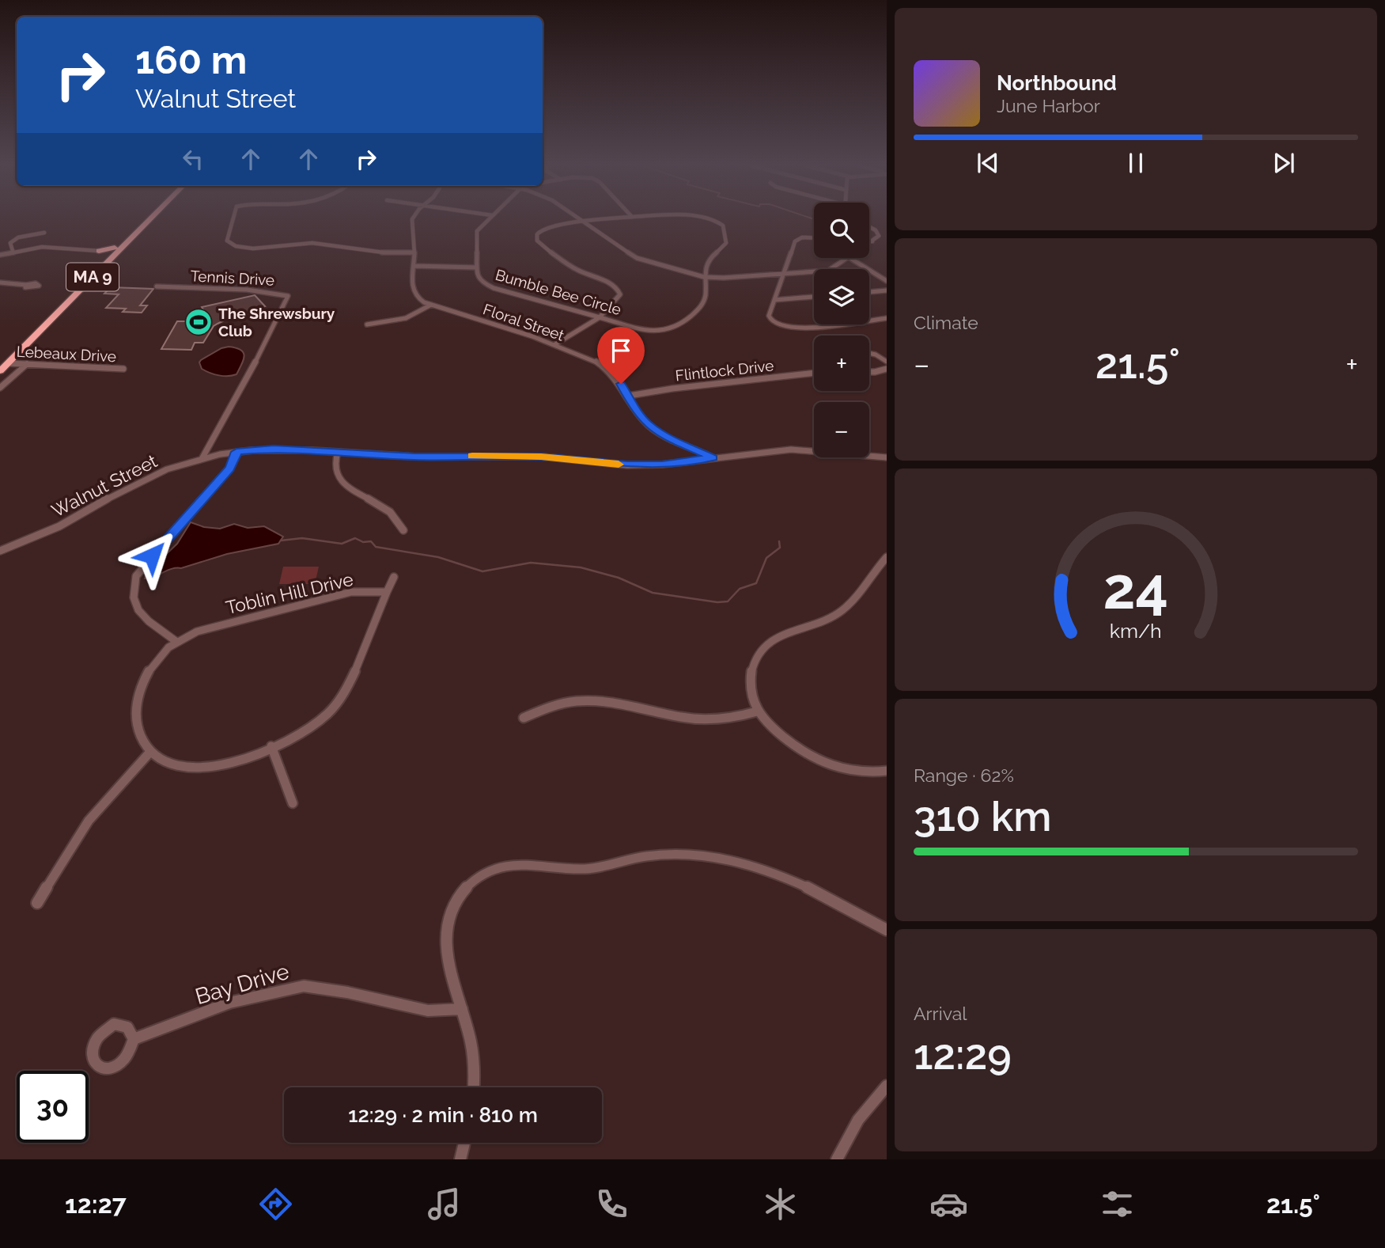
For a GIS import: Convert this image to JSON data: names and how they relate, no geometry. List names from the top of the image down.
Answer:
{
  "streets": {
    "highway": ["MA 9"],
    "street": [
      "Tennis Drive",
      "Bumble Bee Circle",
      "Floral Street",
      "Lebeaux Drive",
      "Flintlock Drive",
      "Walnut Street",
      "Toblin Hill Drive",
      "Bay Drive"
    ]
  },
  "crossings": [
    ["MA 9", "Lebeaux Drive"],
    ["Tennis Drive", "Walnut Street"],
    ["Floral Street", "Flintlock Drive"],
    ["Floral Street", "Walnut Street"]
  ],
  "places": {
    "sports": ["The Shrewsbury Club"]
  },
  "page": {
    "turn": ["160 m", "Walnut Street"],
    "song": ["Northbound", "June Harbor"],
    "map_buttons": ["+", "−"],
    "tile": [
      "Climate",
      ["Range · 62%", "310 km"],
      ["Arrival", "12:29"]
    ],
    "heat": ["−", "21.5°", "+"],
    "limit": "30",
    "trip": "12:29 · 2 min · 810 m",
    "tabs": ["12:27", "21.5°"],
    "gauge": ["24", "km/h"]
  }
}
